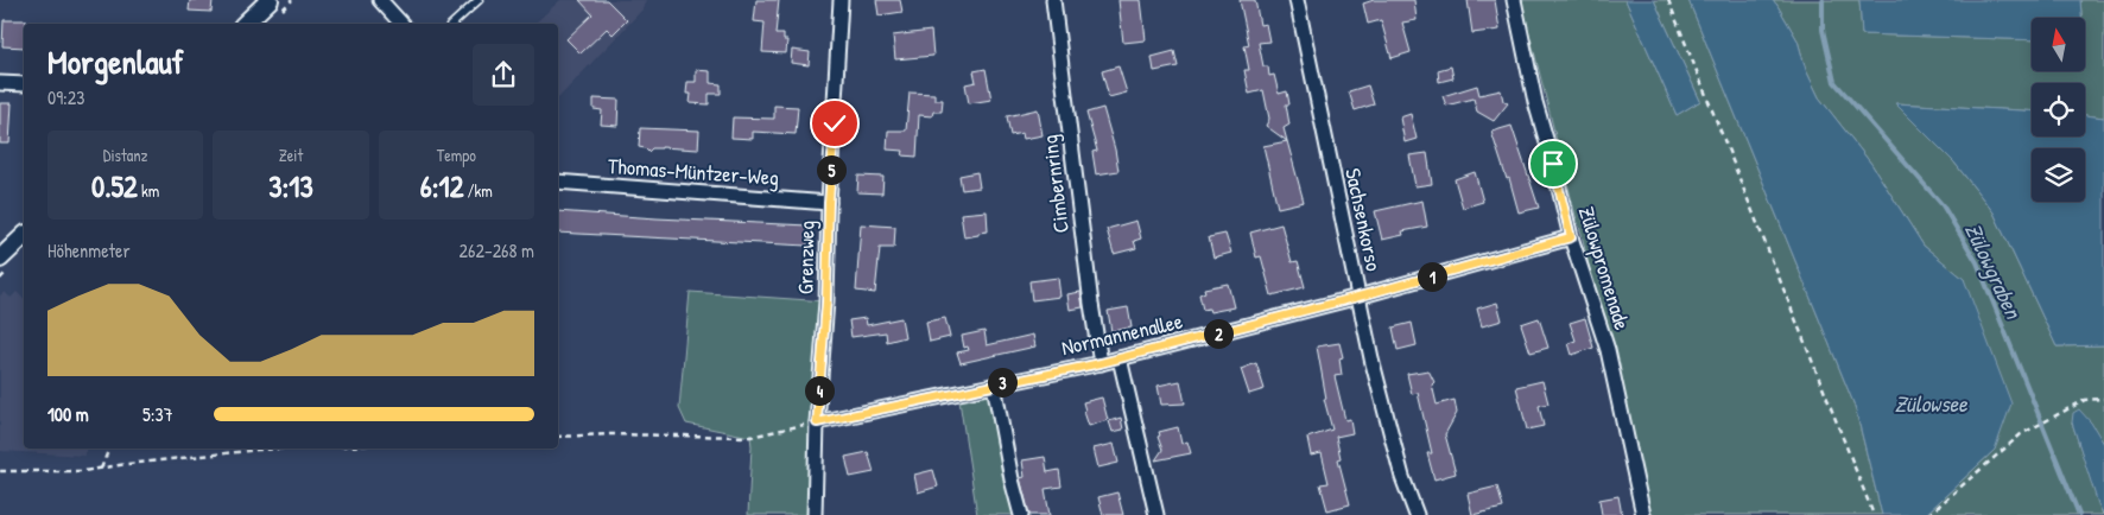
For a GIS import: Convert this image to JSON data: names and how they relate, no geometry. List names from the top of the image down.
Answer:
{
  "streets": {
    "street": [
      "Thomas-Müntzer-Weg",
      "Cimbernring",
      "Sachsenkorso",
      "Grenzweg",
      "Zülowpromenade",
      "Normannenallee"
    ]
  },
  "crossings": [
    ["Thomas-Müntzer-Weg", "Grenzweg"],
    ["Cimbernring", "Normannenallee"],
    ["Sachsenkorso", "Normannenallee"],
    ["Grenzweg", "Normannenallee"],
    ["Zülowpromenade", "Normannenallee"]
  ],
  "water": ["Zülowgraben", "Zülowsee"],
  "north": "top",
  "page": {
    "heading": ["Morgenlauf", "09:23"],
    "stats": [
      ["Distanz", "0.52 km"],
      ["Zeit", "3:13"],
      ["Tempo", "6:12 /km"]
    ],
    "pins": [
      "5",
      "1",
      "2",
      "3",
      "4"
    ],
    "chart": ["Höhenmeter", "262–268 m"],
    "list": [
      {
        "name": "100 m",
        "note": "5:37"
      }
    ]
  }
}
